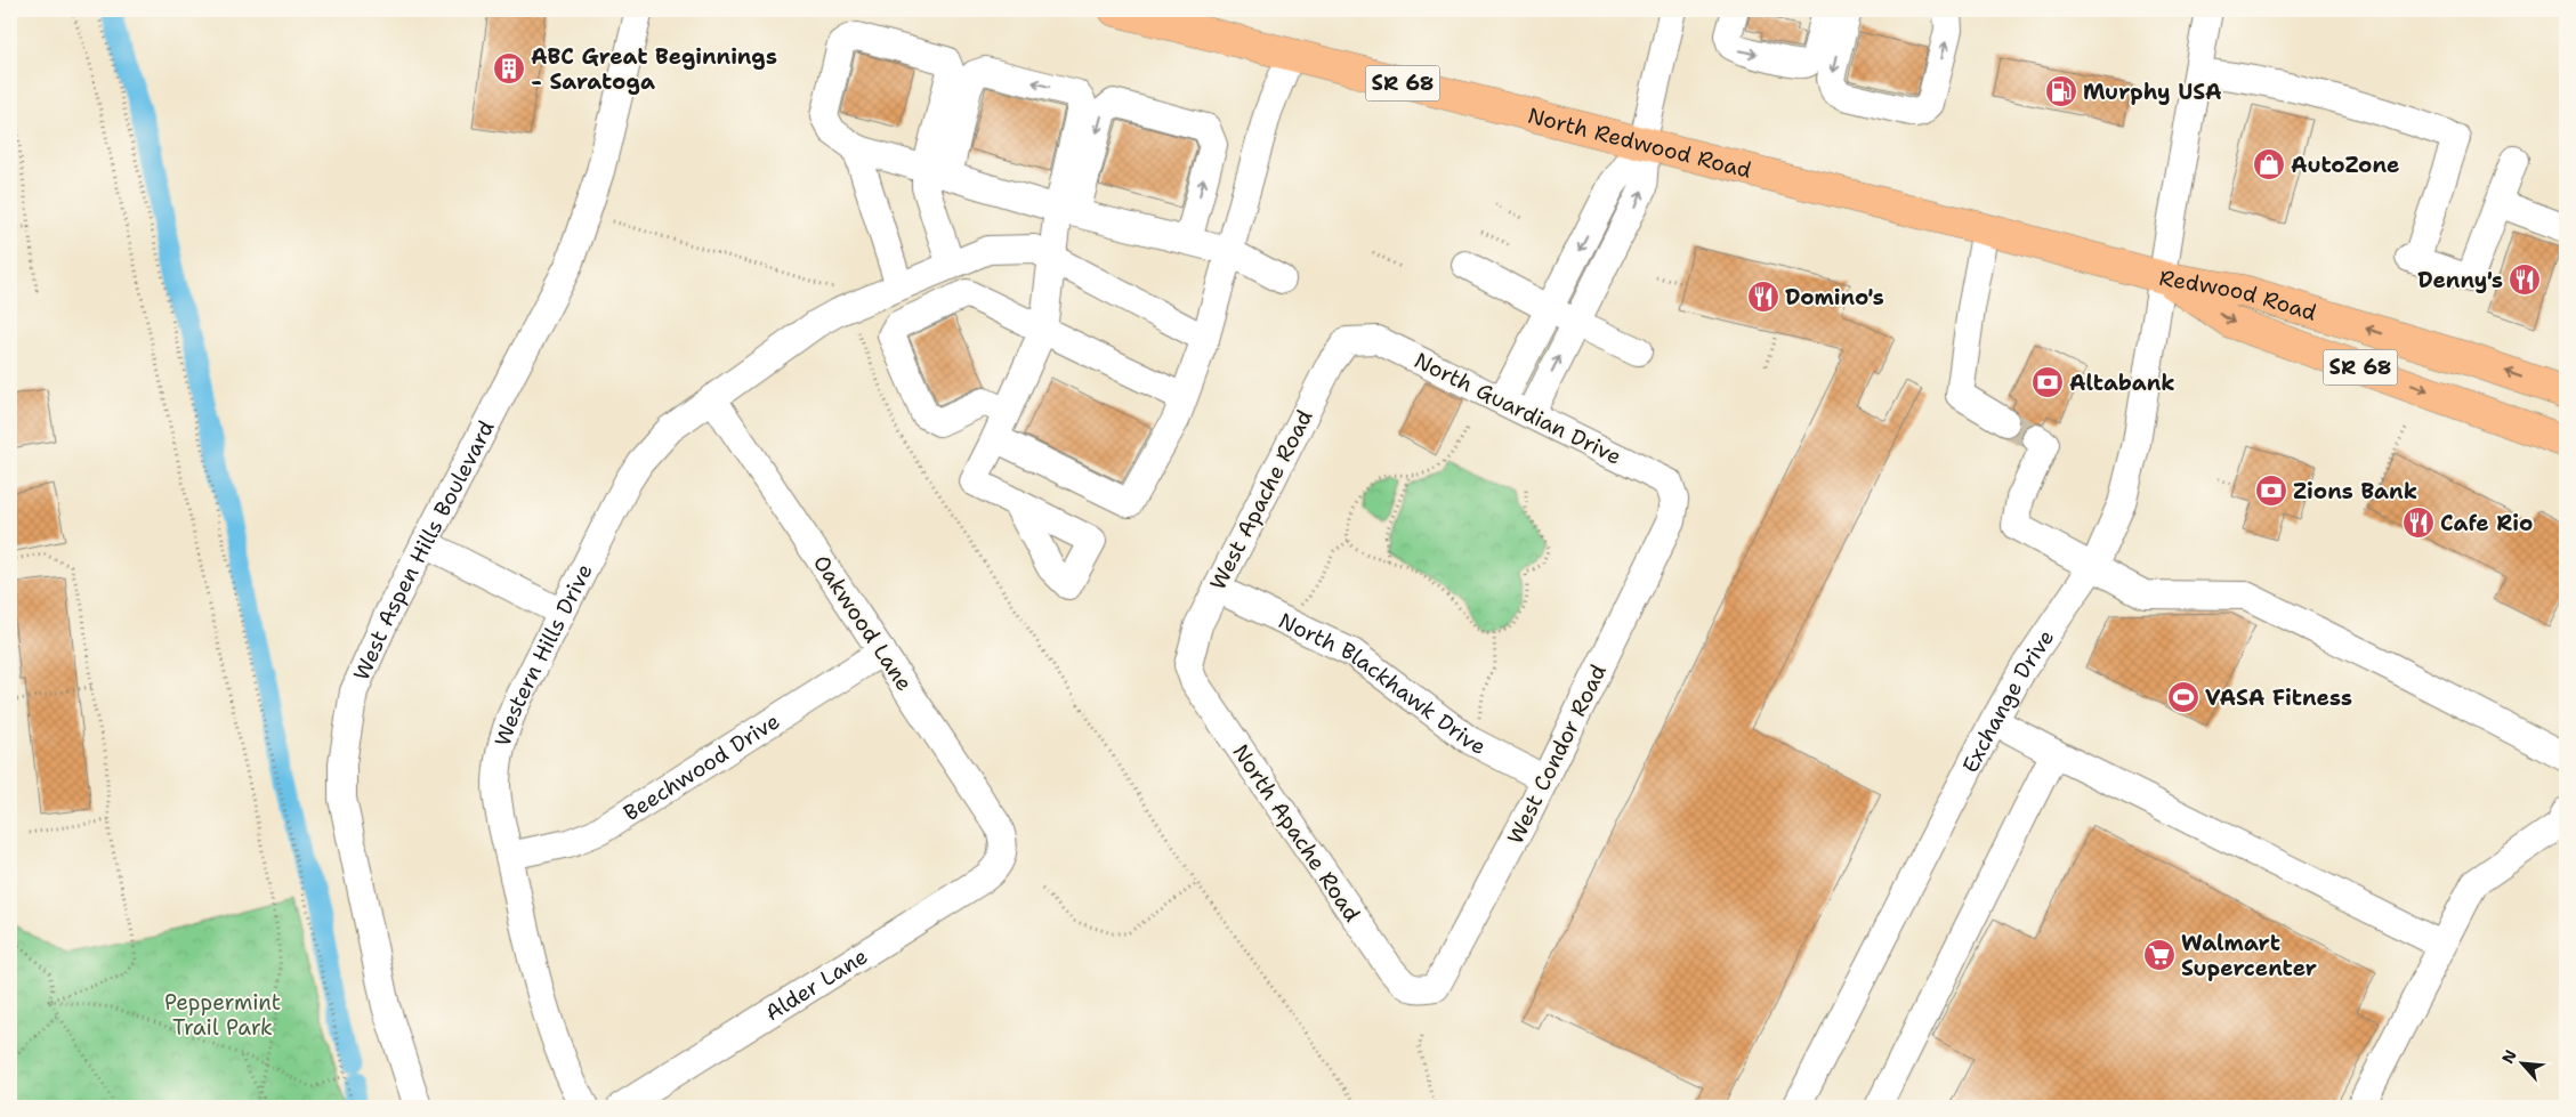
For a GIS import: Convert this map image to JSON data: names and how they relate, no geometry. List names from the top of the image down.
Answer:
{
  "streets": {
    "main road": ["SR 68", "North Redwood Road", "Redwood Road"],
    "street": [
      "North Guardian Drive",
      "West Apache Road",
      "West Aspen Hills Boulevard",
      "Oakwood Lane",
      "Western Hills Drive",
      "North Blackhawk Drive",
      "Exchange Drive",
      "West Condor Road",
      "Beechwood Drive",
      "North Apache Road",
      "Alder Lane"
    ]
  },
  "crossings": [
    ["North Redwood Road", "Redwood Road"],
    ["North Redwood Road", "Exchange Drive"],
    ["Redwood Road", "Exchange Drive"],
    ["North Guardian Drive", "West Apache Road"],
    ["North Guardian Drive", "West Condor Road"],
    ["West Apache Road", "North Blackhawk Drive"],
    ["West Apache Road", "North Apache Road"],
    ["Oakwood Lane", "Western Hills Drive"],
    ["Oakwood Lane", "Beechwood Drive"],
    ["Oakwood Lane", "Alder Lane"],
    ["Western Hills Drive", "Beechwood Drive"],
    ["North Blackhawk Drive", "West Condor Road"],
    ["West Condor Road", "North Apache Road"]
  ],
  "parks": ["Peppermint Trail Park"],
  "places": {
    "building": ["ABC Great Beginnings - Saratoga"],
    "fuel station": ["Murphy USA"],
    "shop": ["AutoZone"],
    "restaurant": ["Denny's", "Domino's", "Cafe Rio"],
    "bank": ["Altabank", "Zions Bank"],
    "sports": ["VASA Fitness"],
    "supermarket": ["Walmart Supercenter"]
  },
  "north": "top left"
}
